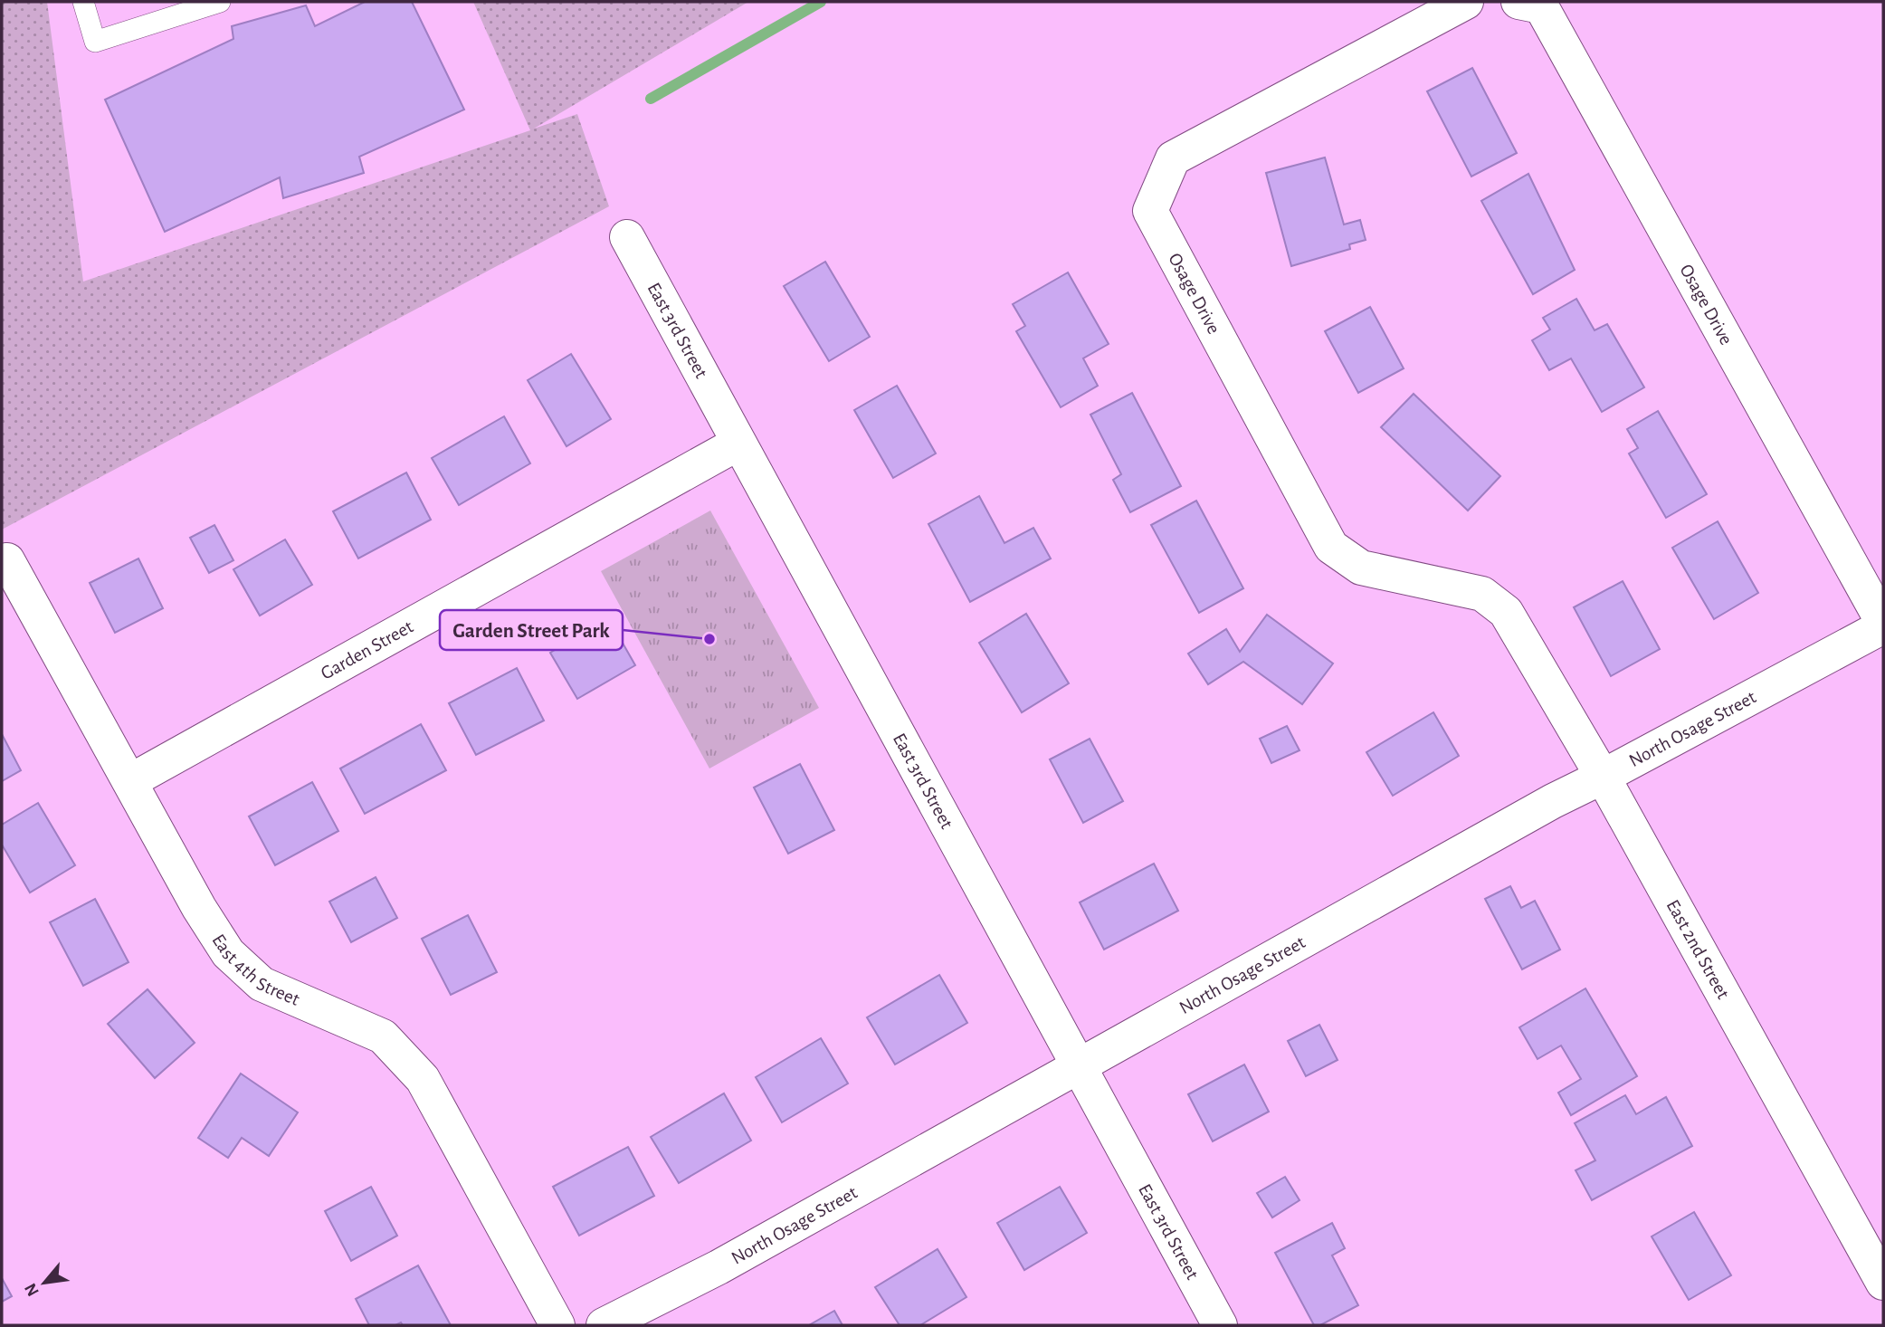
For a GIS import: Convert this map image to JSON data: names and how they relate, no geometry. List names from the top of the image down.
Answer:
{
  "streets": {
    "street": [
      "Osage Drive",
      "East 3rd Street",
      "Garden Street",
      "North Osage Street",
      "East 2nd Street",
      "East 4th Street"
    ]
  },
  "crossings": [
    ["Osage Drive", "North Osage Street"],
    ["Osage Drive", "East 2nd Street"],
    ["East 3rd Street", "Garden Street"],
    ["East 3rd Street", "North Osage Street"],
    ["Garden Street", "East 4th Street"],
    ["North Osage Street", "East 2nd Street"]
  ],
  "places": ["Garden Street Park"],
  "north": "bottom left"
}
